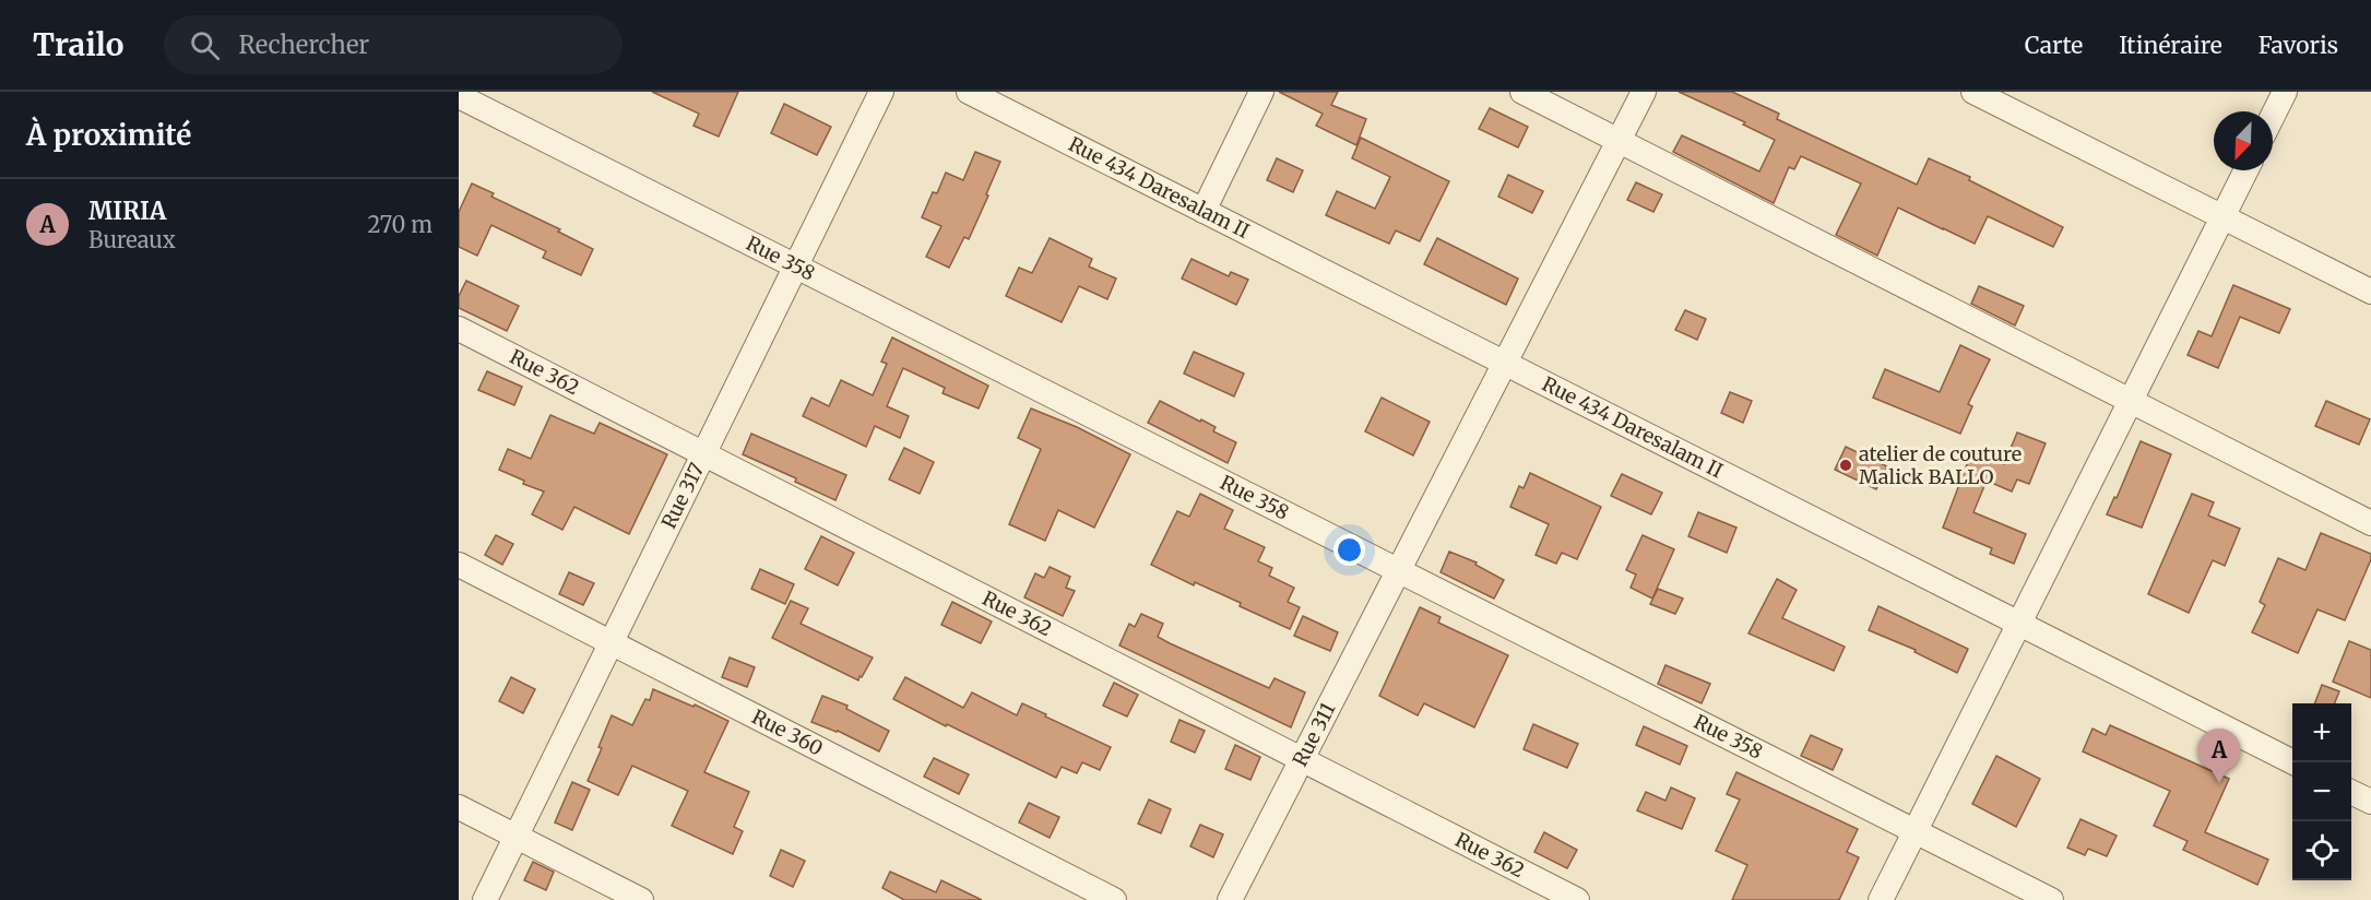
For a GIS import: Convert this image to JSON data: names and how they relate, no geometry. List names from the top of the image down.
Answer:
{
  "streets": {
    "street": [
      "Rue 434 Daresalam II",
      "Rue 358",
      "Rue 362",
      "Rue 317",
      "Rue 360",
      "Rue 311"
    ]
  },
  "crossings": [
    ["Rue 434 Daresalam II", "Rue 311"],
    ["Rue 358", "Rue 317"],
    ["Rue 358", "Rue 311"],
    ["Rue 362", "Rue 317"],
    ["Rue 362", "Rue 311"],
    ["Rue 317", "Rue 360"]
  ],
  "places": ["atelier de couture Malick BALLO"],
  "north": "bottom left",
  "page": {
    "header": "Trailo",
    "search": "Rechercher",
    "nav": ["Carte", "Itinéraire", "Favoris"],
    "heading": "À proximité",
    "list": [
      {
        "mark": "A",
        "name": "MIRIA",
        "note": "Bureaux",
        "value": "270 m"
      }
    ],
    "map_buttons": ["+", "−"],
    "pins": "A"
  }
}
